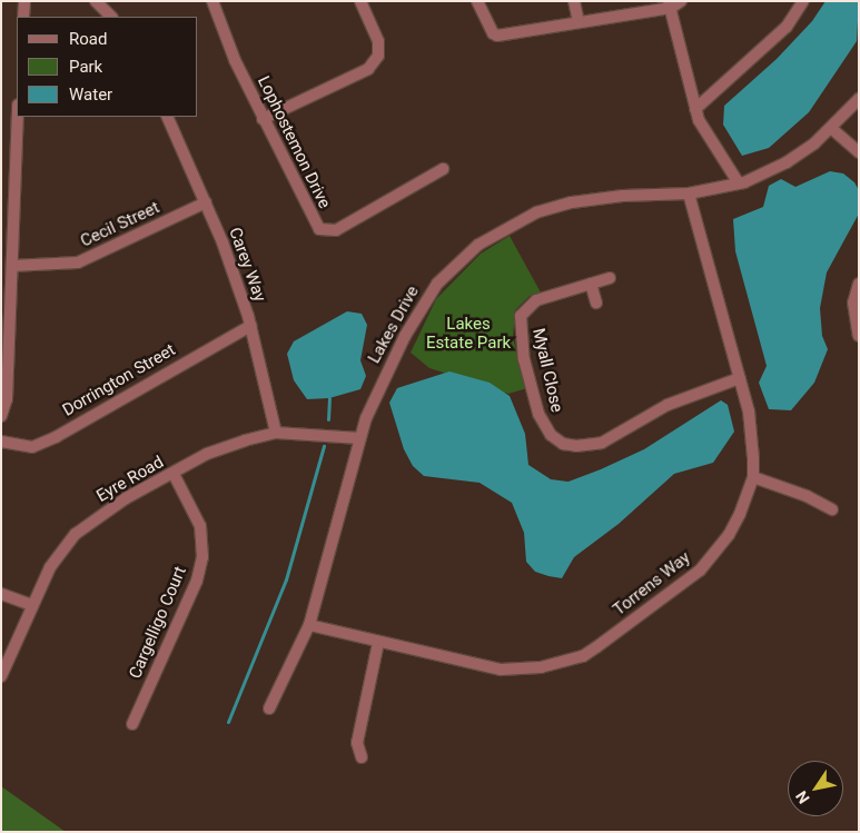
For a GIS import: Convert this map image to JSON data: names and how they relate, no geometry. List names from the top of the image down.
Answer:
{
  "streets": {
    "street": [
      "Lophostemon Drive",
      "Cecil Street",
      "Carey Way",
      "Lakes Drive",
      "Myall Close",
      "Dorrington Street",
      "Eyre Road",
      "Torrens Way",
      "Cargelligo Court"
    ]
  },
  "crossings": [
    ["Cecil Street", "Carey Way"],
    ["Carey Way", "Dorrington Street"],
    ["Carey Way", "Eyre Road"],
    ["Lakes Drive", "Eyre Road"],
    ["Lakes Drive", "Torrens Way"],
    ["Myall Close", "Torrens Way"],
    ["Eyre Road", "Cargelligo Court"]
  ],
  "parks": ["Lakes Estate Park"],
  "legend": ["Road", "Park", "Water"],
  "north": "bottom left"
}
